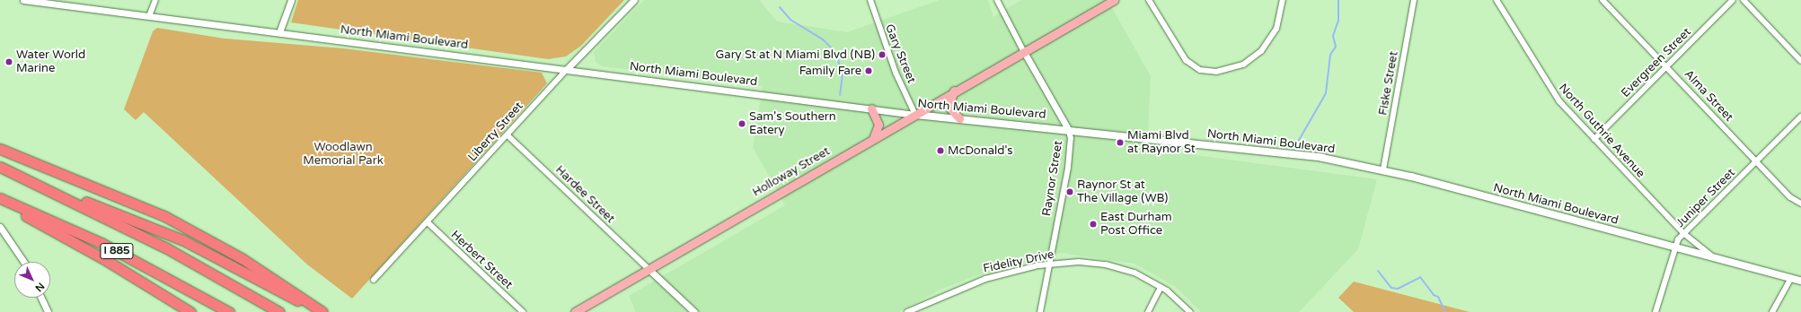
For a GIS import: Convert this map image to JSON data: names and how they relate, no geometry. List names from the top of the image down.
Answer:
{
  "streets": {
    "highway": ["I 885"],
    "main road": ["North Miami Boulevard", "Holloway Street"],
    "street": [
      "Gary Street",
      "Evergreen Street",
      "Fiske Street",
      "Alma Street",
      "North Guthrie Avenue",
      "Liberty Street",
      "Raynor Street",
      "Hardee Street",
      "Juniper Street",
      "Herbert Street",
      "Fidelity Drive"
    ]
  },
  "crossings": [
    ["North Miami Boulevard", "Gary Street"],
    ["North Miami Boulevard", "Fiske Street"],
    ["North Miami Boulevard", "North Guthrie Avenue"],
    ["North Miami Boulevard", "Liberty Street"],
    ["North Miami Boulevard", "Holloway Street"],
    ["North Miami Boulevard", "Raynor Street"],
    ["North Miami Boulevard", "Juniper Street"],
    ["Gary Street", "Holloway Street"],
    ["Evergreen Street", "Alma Street"],
    ["Evergreen Street", "North Guthrie Avenue"],
    ["Alma Street", "Juniper Street"],
    ["North Guthrie Avenue", "Juniper Street"],
    ["Liberty Street", "Hardee Street"],
    ["Liberty Street", "Herbert Street"],
    ["Holloway Street", "Raynor Street"],
    ["Holloway Street", "Hardee Street"],
    ["Raynor Street", "Fidelity Drive"]
  ],
  "parks": ["Woodlawn Memorial Park"],
  "places": [
    "Gary St at N Miami Blvd (NB)",
    "Water World Marine",
    "Family Fare",
    "Sam's Southern Eatery",
    "Miami Blvd at Raynor St",
    "McDonald's",
    "Raynor St at The Village (WB)",
    "East Durham Post Office"
  ],
  "north": "bottom right"
}
